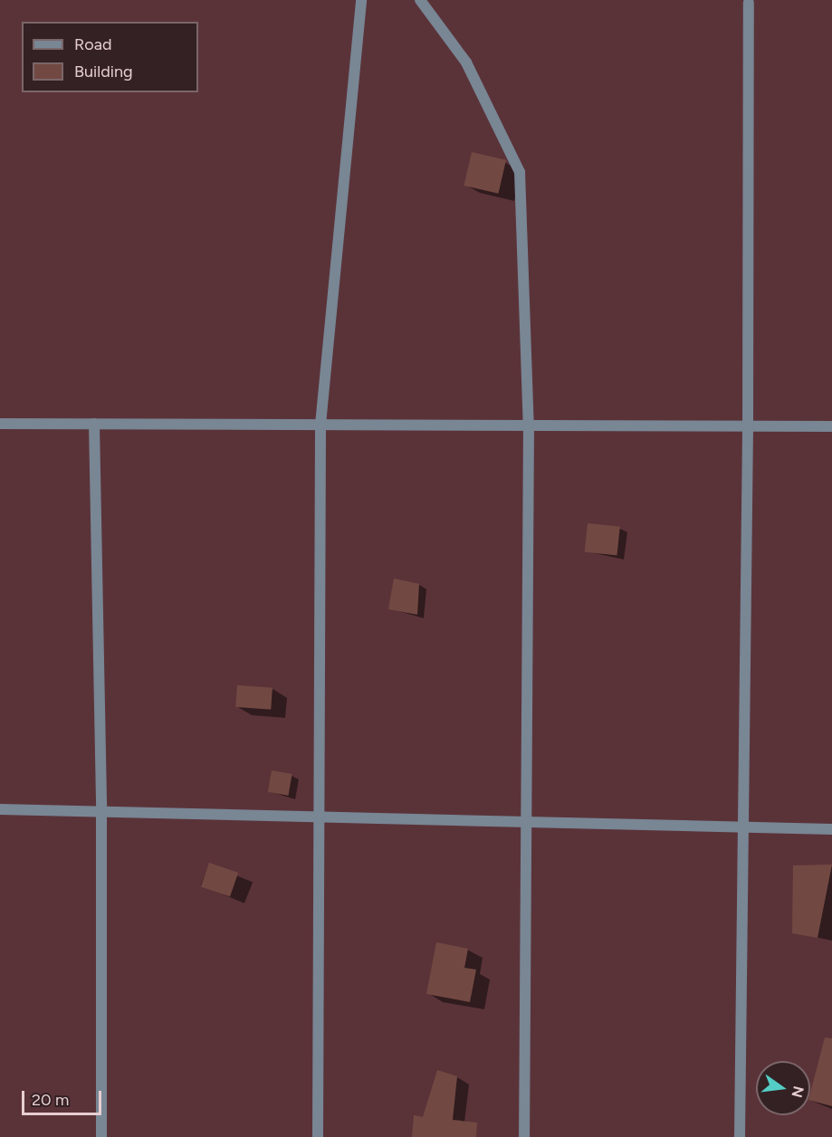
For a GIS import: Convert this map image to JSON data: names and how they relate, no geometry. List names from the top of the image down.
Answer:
{
  "legend": ["Road", "Building"],
  "scale_bar": "20 m",
  "north": "right"
}
